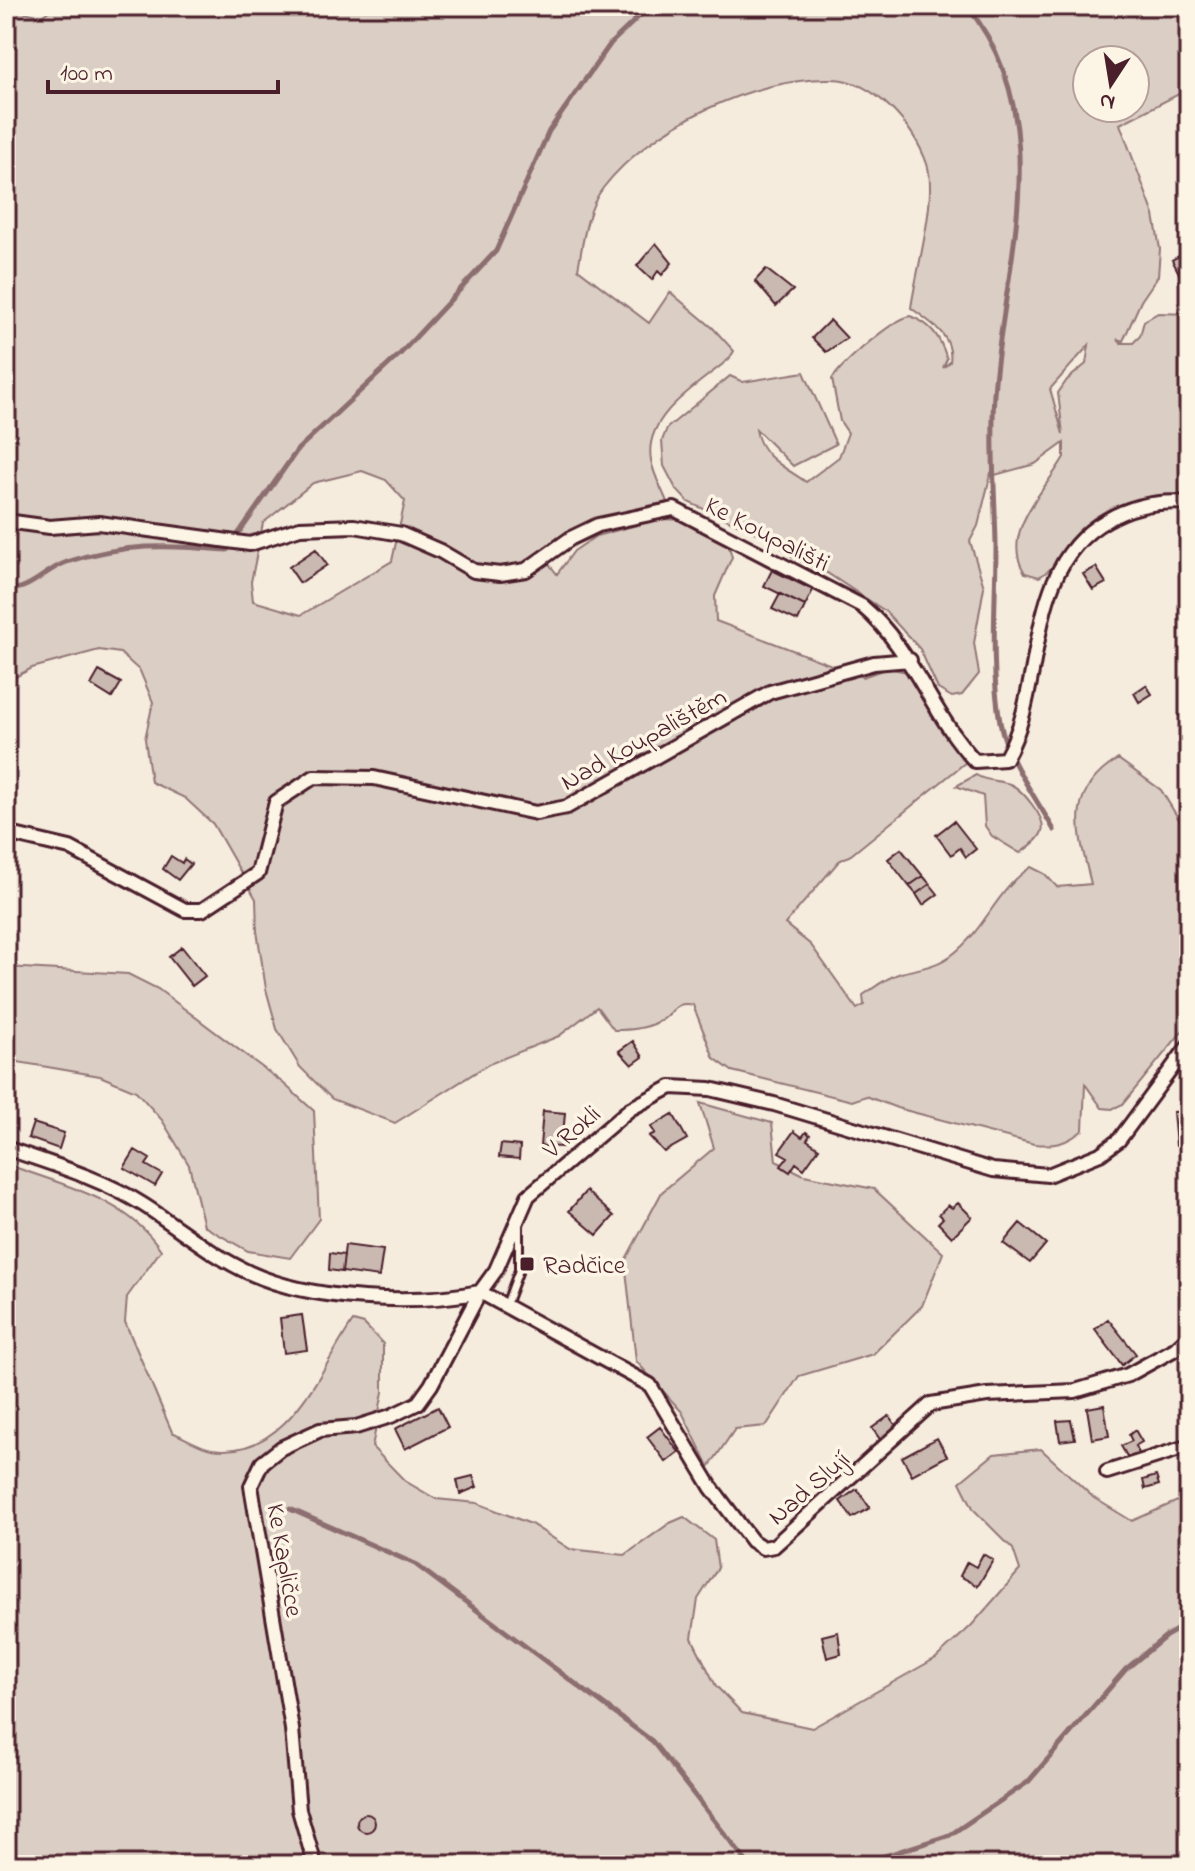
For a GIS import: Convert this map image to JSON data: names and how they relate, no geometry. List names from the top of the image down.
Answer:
{
  "streets": {
    "street": [
      "Ke Koupališti",
      "Nad Koupalištěm",
      "V Rokli",
      "Nad Slují",
      "Ke Kapličce"
    ]
  },
  "crossings": [
    ["Ke Koupališti", "Nad Koupalištěm"],
    ["V Rokli", "Nad Slují"],
    ["V Rokli", "Ke Kapličce"],
    ["Nad Slují", "Ke Kapličce"]
  ],
  "places": {
    "transit": ["Radčice"]
  },
  "scale_bar": "100 m",
  "north": "bottom"
}
